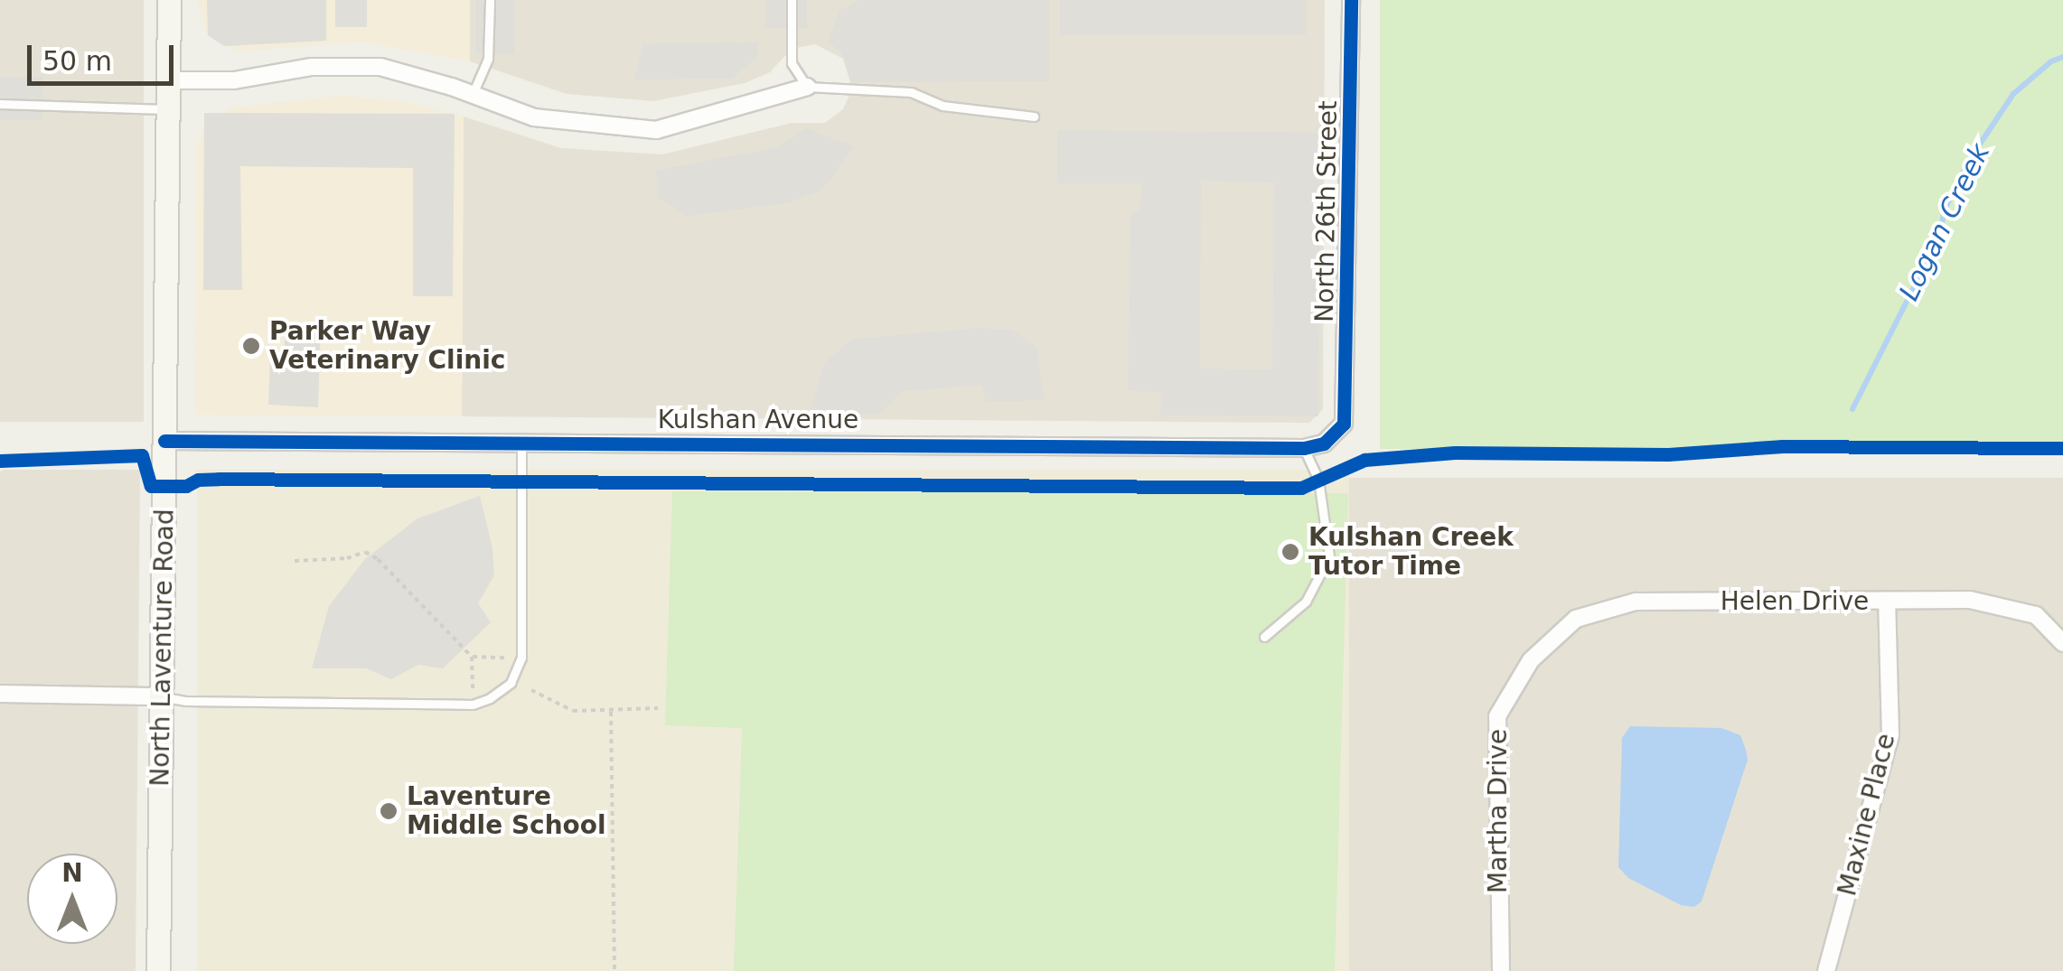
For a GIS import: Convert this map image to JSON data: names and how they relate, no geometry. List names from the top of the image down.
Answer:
{
  "streets": {
    "street": [
      "North 26th Street",
      "Kulshan Avenue",
      "Helen Drive",
      "North Laventure Road",
      "Martha Drive",
      "Maxine Place"
    ]
  },
  "crossings": [
    ["North 26th Street", "Kulshan Avenue"],
    ["Kulshan Avenue", "North Laventure Road"],
    ["Helen Drive", "Martha Drive"],
    ["Helen Drive", "Maxine Place"]
  ],
  "water": ["Logan Creek"],
  "places": ["Parker Way Veterinary Clinic", "Kulshan Creek Tutor Time", "Laventure Middle School"],
  "scale_bar": "50 m",
  "north": "top"
}
